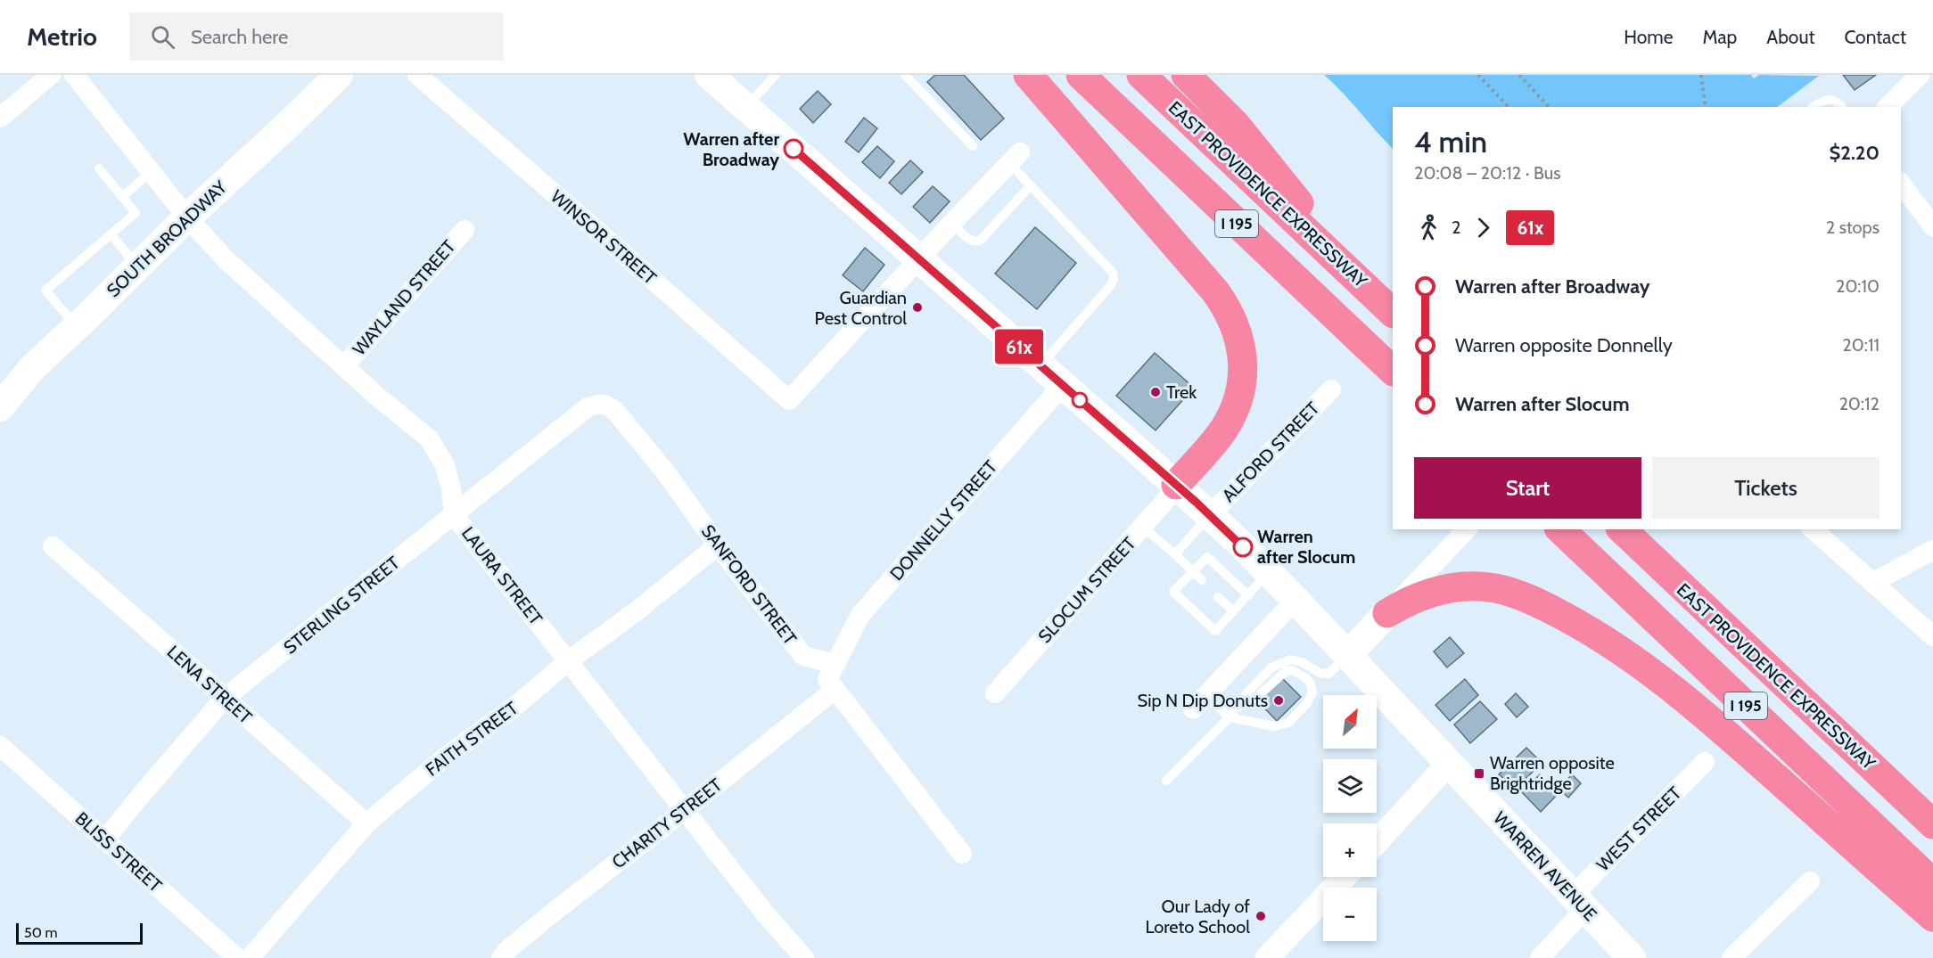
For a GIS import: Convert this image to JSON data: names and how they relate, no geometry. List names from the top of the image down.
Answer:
{
  "streets": {
    "highway": ["EAST PROVIDENCE EXPRESSWAY", "I 195"],
    "main road": ["SOUTH BROADWAY", "WARREN AVENUE"],
    "street": [
      "WINSOR STREET",
      "WAYLAND STREET",
      "ALFORD STREET",
      "DONNELLY STREET",
      "LAURA STREET",
      "SANFORD STREET",
      "SLOCUM STREET",
      "STERLING STREET",
      "LENA STREET",
      "FAITH STREET",
      "CHARITY STREET",
      "WEST STREET",
      "BLISS STREET"
    ]
  },
  "crossings": [
    ["WINSOR STREET", "WARREN AVENUE"],
    ["SOUTH BROADWAY", "LAURA STREET"],
    ["WAYLAND STREET", "LAURA STREET"],
    ["ALFORD STREET", "WARREN AVENUE"],
    ["DONNELLY STREET", "SANFORD STREET"],
    ["DONNELLY STREET", "WARREN AVENUE"],
    ["LAURA STREET", "STERLING STREET"],
    ["LAURA STREET", "FAITH STREET"],
    ["LAURA STREET", "CHARITY STREET"],
    ["SANFORD STREET", "STERLING STREET"],
    ["SANFORD STREET", "FAITH STREET"],
    ["SLOCUM STREET", "WARREN AVENUE"],
    ["STERLING STREET", "LENA STREET"],
    ["STERLING STREET", "BLISS STREET"],
    ["LENA STREET", "FAITH STREET"],
    ["WEST STREET", "WARREN AVENUE"]
  ],
  "places": {
    "other": [
      "Warren after Broadway",
      "Guardian Pest Control",
      "Trek",
      "Warren after Slocum",
      "Sip N Dip Donuts",
      "Our Lady of Loreto School"
    ],
    "transit": ["Warren opposite Brightridge"]
  },
  "lines": ["bus line 61x"],
  "scale_bar": "50 m",
  "north": "top right",
  "page": {
    "header": "Metrio",
    "search": "Search here",
    "nav": [
      "Home",
      "Map",
      "About",
      "Contact"
    ],
    "on_map": "61x",
    "heading": ["4 min", "20:08 – 20:12 · Bus", "$2.20"],
    "legs": ["2", "61x", "2 stops"],
    "list": [
      {
        "name": "Warren after Broadway",
        "value": "20:10"
      },
      {
        "name": "Warren opposite Donnelly",
        "value": "20:11"
      },
      {
        "name": "Warren after Slocum",
        "value": "20:12"
      }
    ],
    "buttons": ["Start", "Tickets"],
    "map_buttons": ["+", "−"],
    "scale": "50 m"
  }
}
